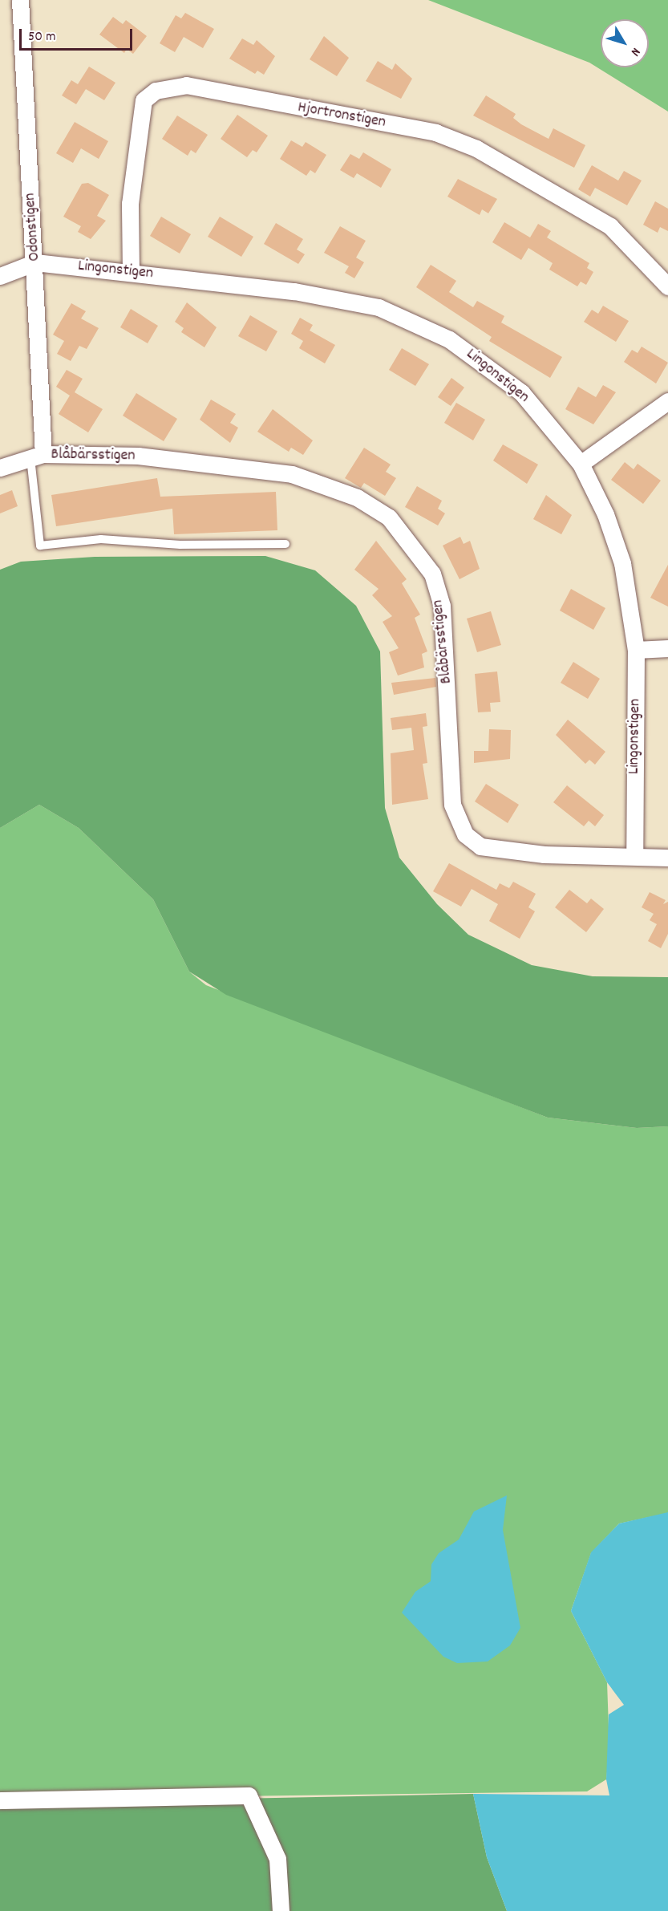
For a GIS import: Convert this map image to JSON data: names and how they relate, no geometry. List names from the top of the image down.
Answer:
{
  "streets": {
    "street": [
      "Hjortronstigen",
      "Odonstigen",
      "Lingonstigen",
      "Blåbärsstigen"
    ]
  },
  "crossings": [
    ["Hjortronstigen", "Lingonstigen"],
    ["Odonstigen", "Lingonstigen"],
    ["Odonstigen", "Blåbärsstigen"],
    ["Lingonstigen", "Blåbärsstigen"]
  ],
  "scale_bar": "50 m",
  "north": "bottom right"
}
